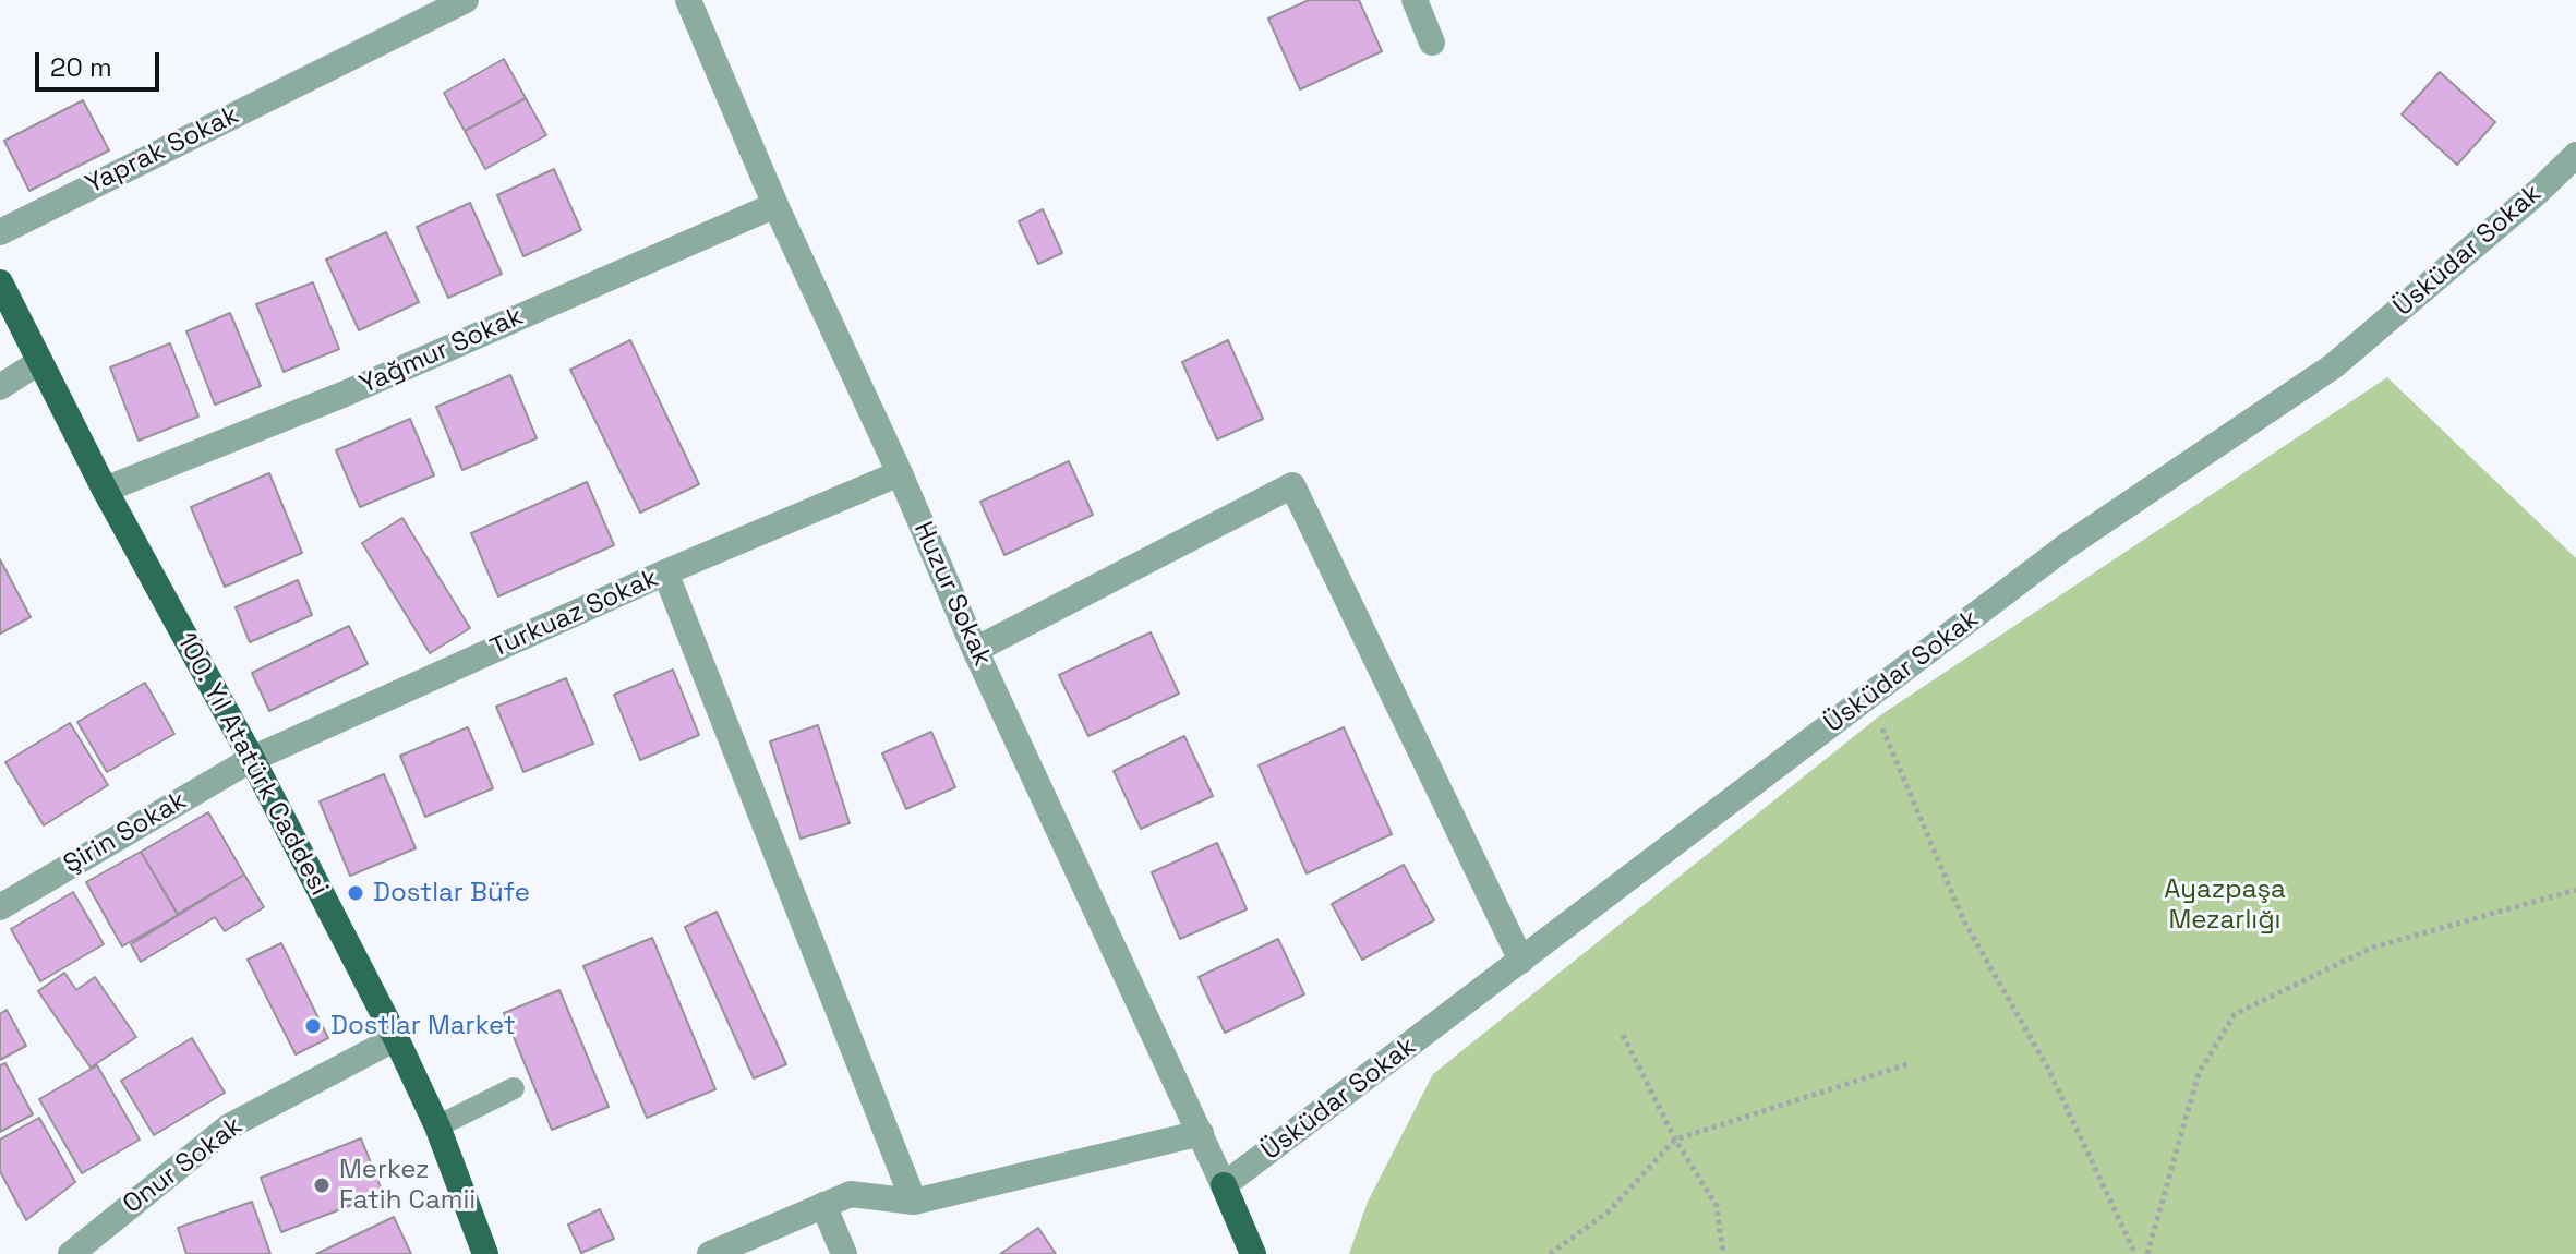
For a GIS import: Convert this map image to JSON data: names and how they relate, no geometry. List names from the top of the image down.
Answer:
{
  "streets": {
    "main road": ["100. Yıl Atatürk Caddesi"],
    "street": [
      "Yaprak Sokak",
      "Üsküdar Sokak",
      "Yağmur Sokak",
      "Huzur Sokak",
      "Turkuaz Sokak",
      "Şirin Sokak",
      "Onur Sokak"
    ]
  },
  "crossings": [
    ["Üsküdar Sokak", "Huzur Sokak"],
    ["Yağmur Sokak", "Huzur Sokak"],
    ["Yağmur Sokak", "100. Yıl Atatürk Caddesi"],
    ["Huzur Sokak", "Turkuaz Sokak"],
    ["Turkuaz Sokak", "100. Yıl Atatürk Caddesi"],
    ["Turkuaz Sokak", "Şirin Sokak"],
    ["100. Yıl Atatürk Caddesi", "Şirin Sokak"],
    ["100. Yıl Atatürk Caddesi", "Onur Sokak"]
  ],
  "parks": ["Ayazpaşa Mezarlığı"],
  "places": ["Dostlar Büfe", "Dostlar Market", "Merkez Fatih Camii"],
  "scale_bar": "20 m"
}
